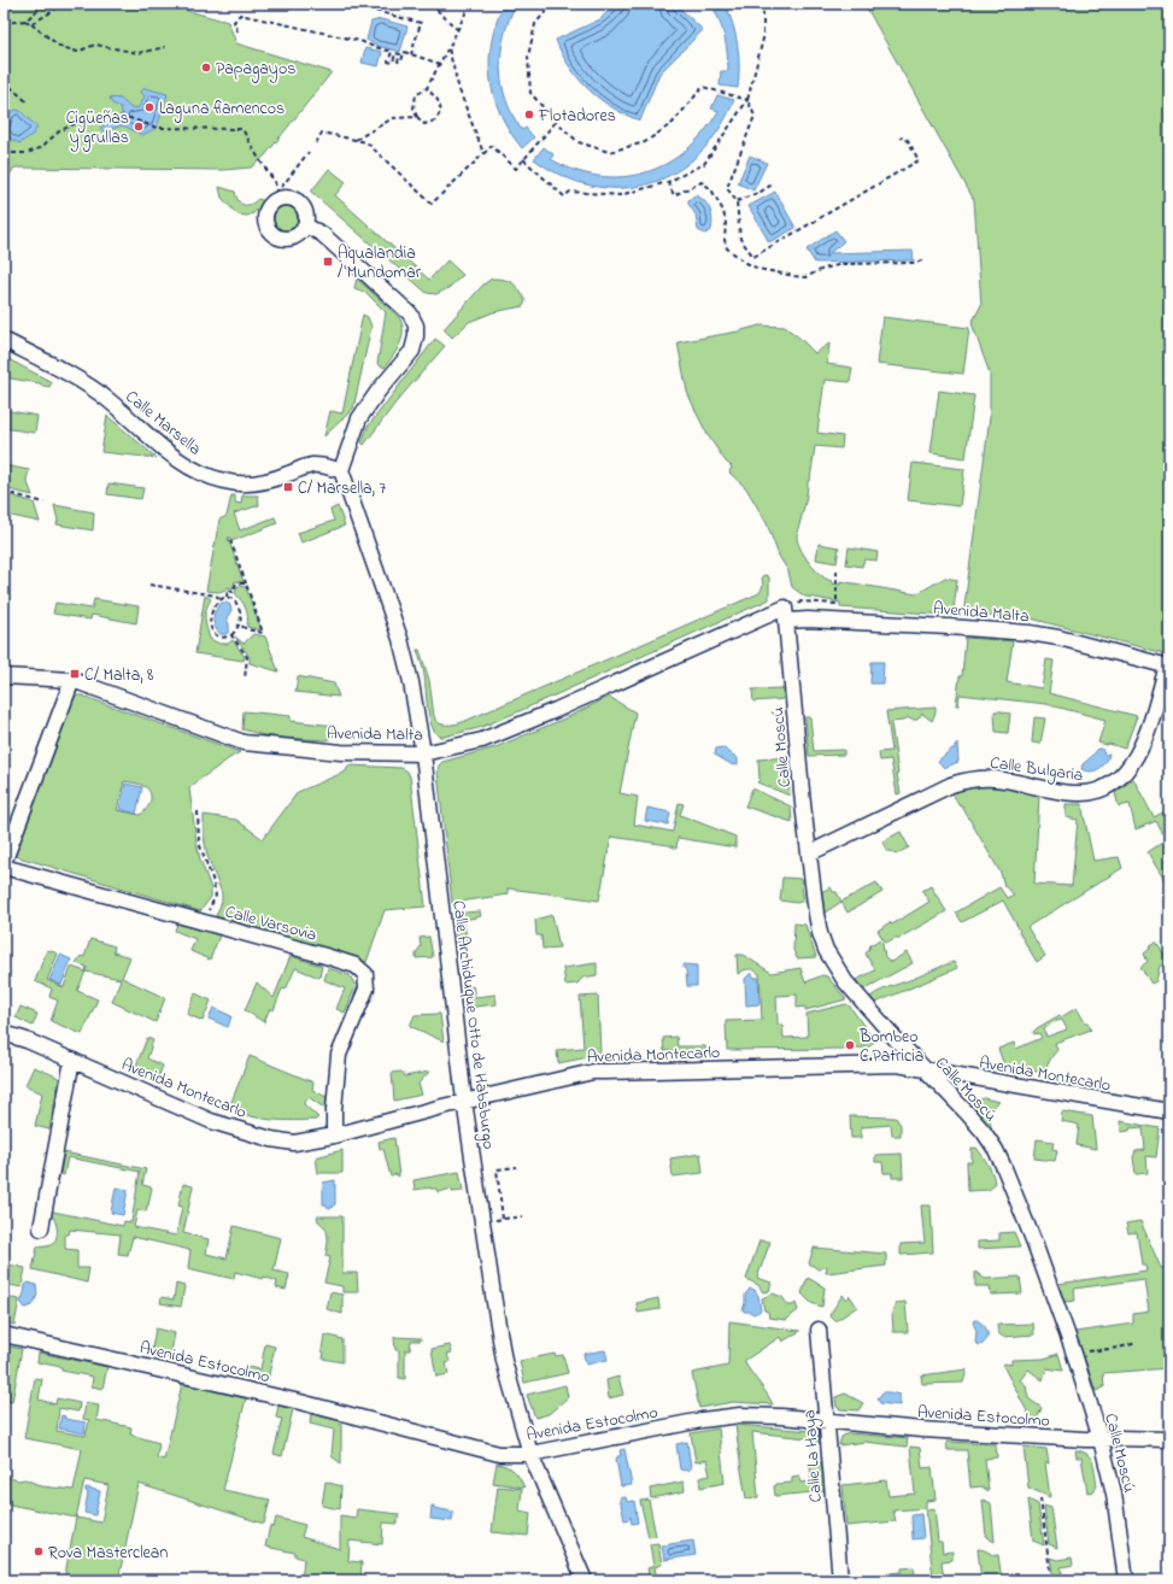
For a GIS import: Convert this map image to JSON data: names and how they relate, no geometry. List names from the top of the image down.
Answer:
{
  "streets": {
    "street": [
      "Calle Marsella",
      "Avenida Malta",
      "Calle Moscú",
      "Calle Bulgaria",
      "Calle Varsovia",
      "Calle Archiduque Otto de Habsburgo",
      "Avenida Montecarlo",
      "Avenida Estocolmo",
      "Calle La Haya"
    ]
  },
  "crossings": [
    ["Calle Marsella", "Calle Archiduque Otto de Habsburgo"],
    ["Avenida Malta", "Calle Moscú"],
    ["Avenida Malta", "Calle Bulgaria"],
    ["Avenida Malta", "Calle Archiduque Otto de Habsburgo"],
    ["Calle Moscú", "Calle Bulgaria"],
    ["Calle Moscú", "Avenida Montecarlo"],
    ["Calle Moscú", "Avenida Estocolmo"],
    ["Calle Varsovia", "Avenida Montecarlo"],
    ["Calle Archiduque Otto de Habsburgo", "Avenida Montecarlo"],
    ["Calle Archiduque Otto de Habsburgo", "Avenida Estocolmo"],
    ["Avenida Estocolmo", "Calle La Haya"]
  ],
  "places": {
    "other": [
      "Papagayos",
      "Laguna flamencos",
      "Flotadores",
      "Cigüeñas y grullas",
      "Bombeo C.Patricia",
      "Rova Masterclean"
    ],
    "transit": ["Aqualandia / Mundomar", "C/ Marsella, 7", "C/ Malta, 8"]
  }
}
